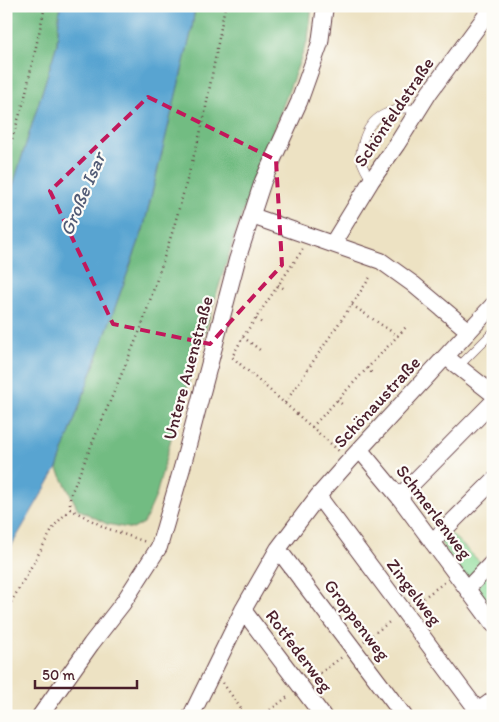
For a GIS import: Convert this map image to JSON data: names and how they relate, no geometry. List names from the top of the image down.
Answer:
{
  "streets": {
    "street": [
      "Schönfeldstraße",
      "Untere Auenstraße",
      "Schönaustraße",
      "Schmerlenweg",
      "Zingelweg",
      "Groppenweg",
      "Rotfederweg"
    ]
  },
  "crossings": [
    ["Schönaustraße", "Schmerlenweg"],
    ["Schönaustraße", "Zingelweg"],
    ["Schönaustraße", "Groppenweg"],
    ["Schönaustraße", "Rotfederweg"]
  ],
  "water": ["Große Isar"],
  "scale_bar": "50 m"
}
